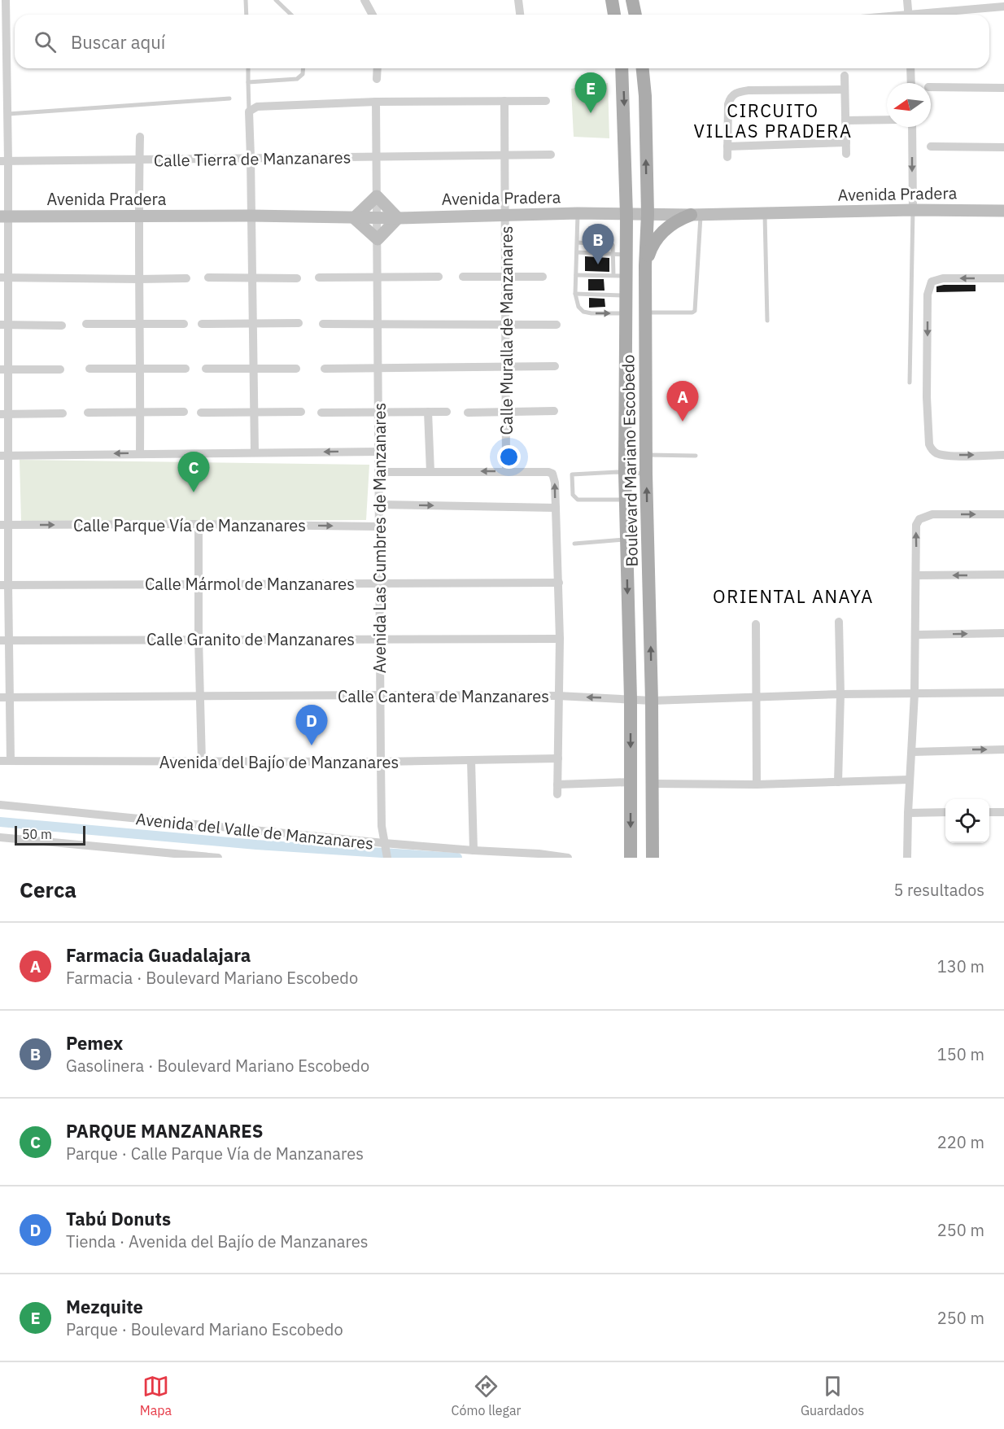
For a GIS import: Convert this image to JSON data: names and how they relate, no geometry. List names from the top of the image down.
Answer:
{
  "streets": {
    "main road": ["Boulevard Mariano Escobedo"],
    "street": [
      "Calle Tierra de Manzanares",
      "Avenida Pradera",
      "Calle Muralla de Manzanares",
      "Calle Parque Vía de Manzanares",
      "Avenida Las Cumbres de Manzanares",
      "Calle Mármol de Manzanares",
      "Calle Granito de Manzanares",
      "Calle Cantera de Manzanares",
      "Avenida del Bajío de Manzanares",
      "Avenida del Valle de Manzanares"
    ]
  },
  "crossings": [
    ["Calle Tierra de Manzanares", "Calle Muralla de Manzanares"],
    ["Calle Tierra de Manzanares", "Avenida Las Cumbres de Manzanares"],
    ["Avenida Pradera", "Calle Muralla de Manzanares"],
    ["Avenida Pradera", "Boulevard Mariano Escobedo"],
    ["Avenida Pradera", "Avenida Las Cumbres de Manzanares"],
    ["Boulevard Mariano Escobedo", "Calle Cantera de Manzanares"],
    ["Calle Parque Vía de Manzanares", "Avenida Las Cumbres de Manzanares"],
    ["Avenida Las Cumbres de Manzanares", "Calle Mármol de Manzanares"],
    ["Avenida Las Cumbres de Manzanares", "Calle Granito de Manzanares"],
    ["Avenida Las Cumbres de Manzanares", "Calle Cantera de Manzanares"],
    ["Avenida Las Cumbres de Manzanares", "Avenida del Bajío de Manzanares"],
    ["Avenida Las Cumbres de Manzanares", "Avenida del Valle de Manzanares"]
  ],
  "districts": ["CIRCUITO VILLAS PRADERA", "ORIENTAL ANAYA"],
  "scale_bar": "50 m",
  "north": "left",
  "page": {
    "search": "Buscar aquí",
    "pins": [
      "E",
      "B",
      "A",
      "C",
      "D"
    ],
    "scale": "50 m",
    "heading": ["Cerca", "5 resultados"],
    "list": [
      {
        "mark": "A",
        "name": "Farmacia Guadalajara",
        "note": "Farmacia · Boulevard Mariano Escobedo",
        "value": "130 m"
      },
      {
        "mark": "B",
        "name": "Pemex",
        "note": "Gasolinera · Boulevard Mariano Escobedo",
        "value": "150 m"
      },
      {
        "mark": "C",
        "name": "PARQUE MANZANARES",
        "note": "Parque · Calle Parque Vía de Manzanares",
        "value": "220 m"
      },
      {
        "mark": "D",
        "name": "Tabú Donuts",
        "note": "Tienda · Avenida del Bajío de Manzanares",
        "value": "250 m"
      },
      {
        "mark": "E",
        "name": "Mezquite",
        "note": "Parque · Boulevard Mariano Escobedo",
        "value": "250 m"
      }
    ],
    "nav": ["Mapa", "Cómo llegar", "Guardados"]
  }
}
